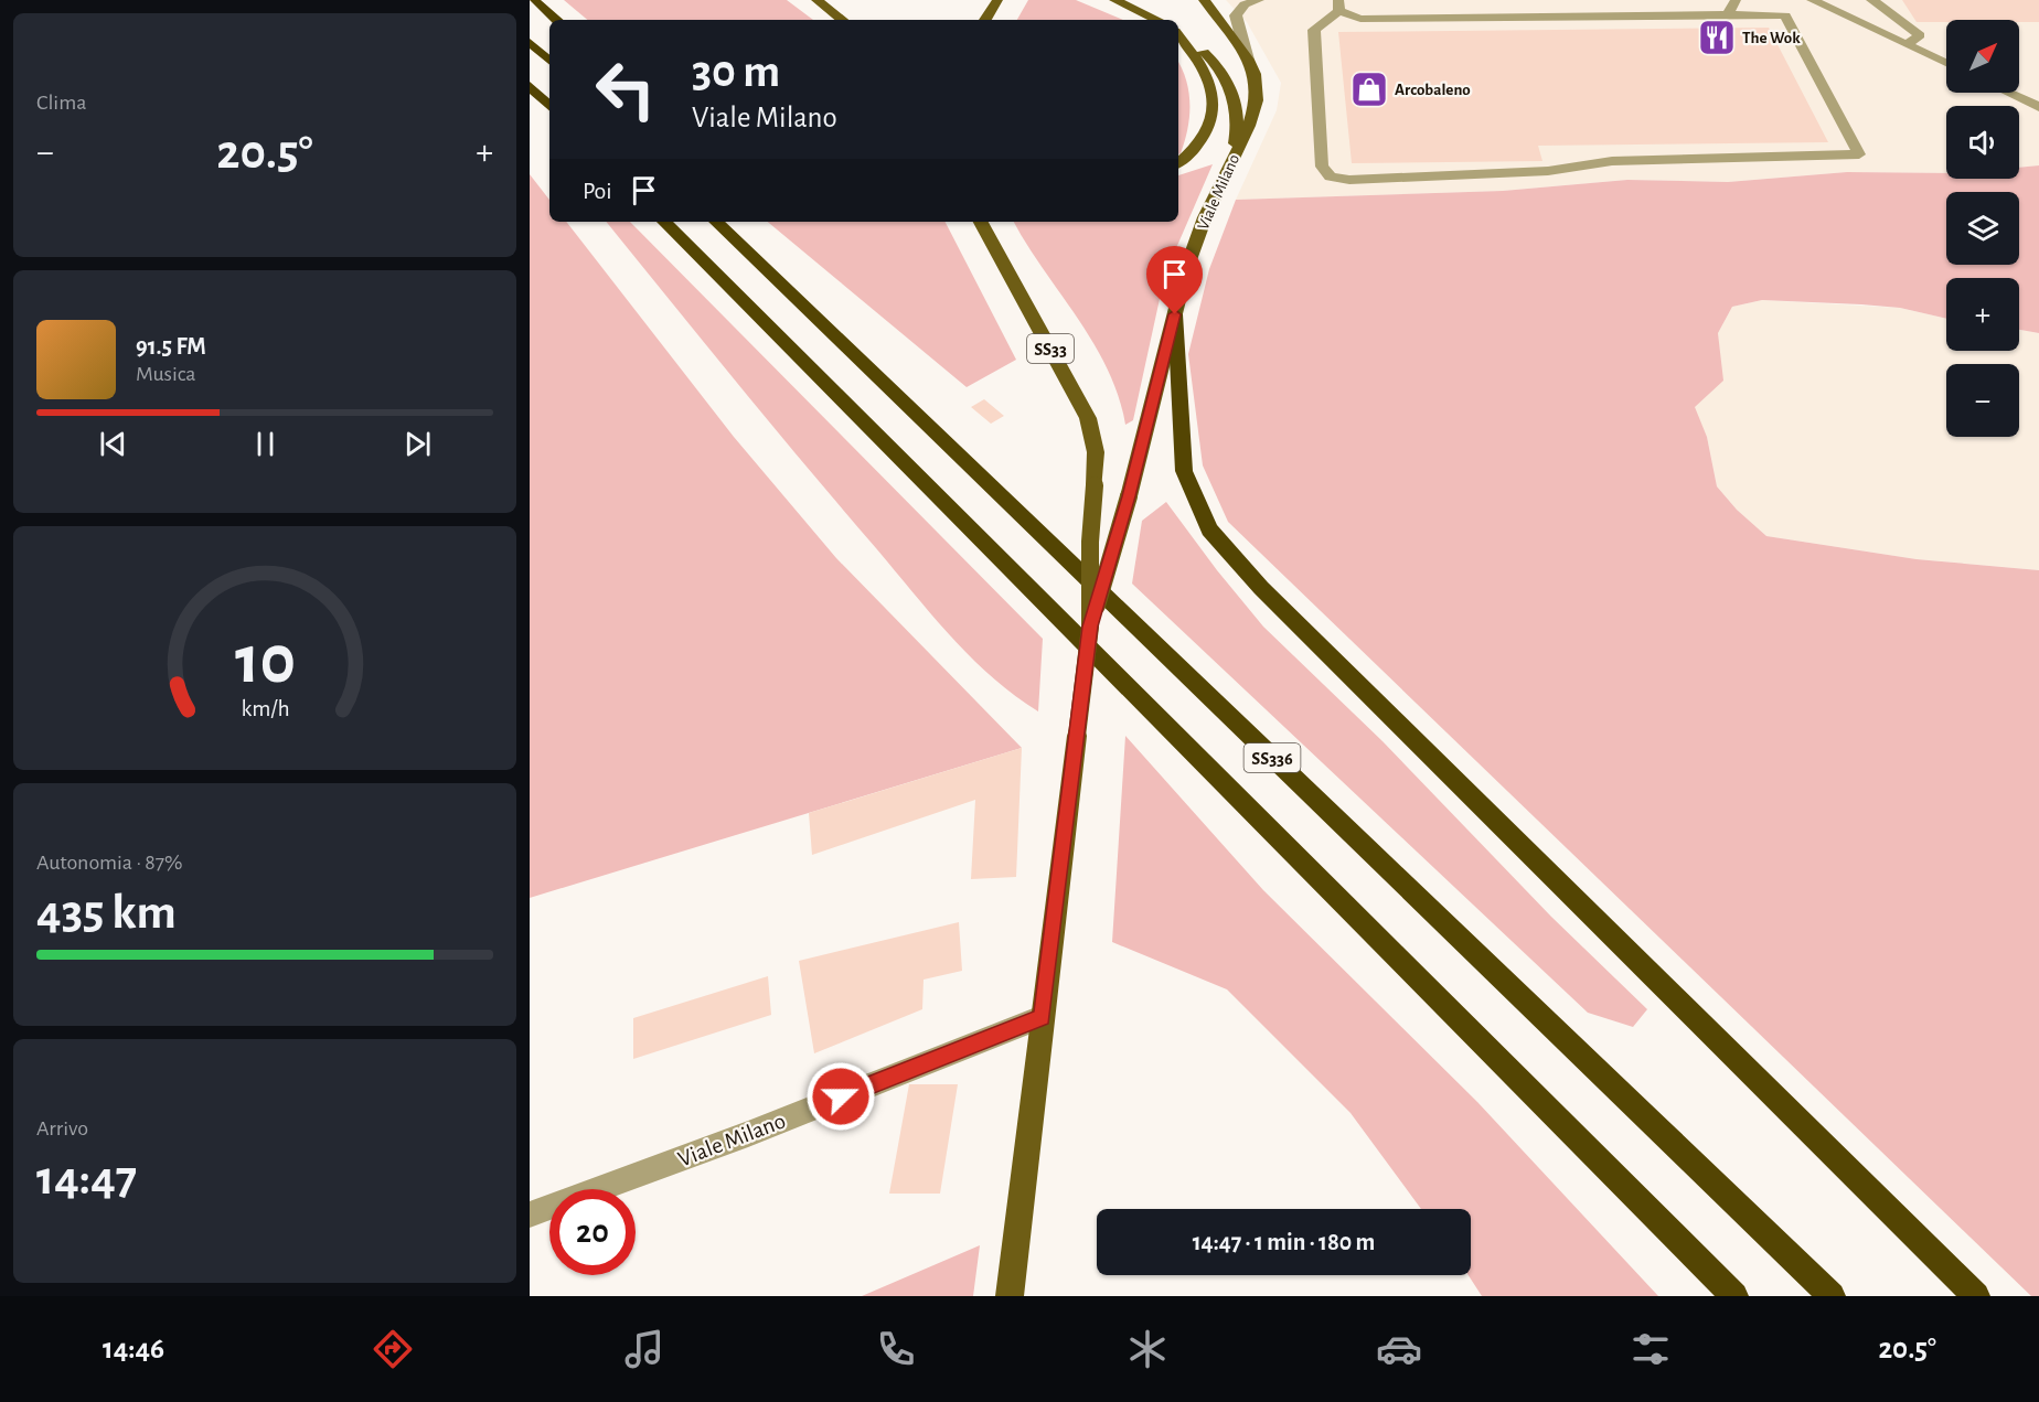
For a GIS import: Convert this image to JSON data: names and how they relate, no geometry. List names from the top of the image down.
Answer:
{
  "streets": {
    "highway": ["SS336"],
    "main road": ["Viale Milano", "SS33"]
  },
  "places": {
    "restaurant": ["The Wok"],
    "shop": ["Arcobaleno"]
  },
  "north": "top right",
  "page": {
    "tile": [
      "Clima",
      ["Autonomia · 87%", "435 km"],
      ["Arrivo", "14:47"]
    ],
    "map_buttons": ["+", "−"],
    "turn": ["30 m", "Viale Milano"],
    "heat": ["−", "20.5°", "+"],
    "then": "Poi",
    "song": ["91.5 FM", "Musica"],
    "limit": "20",
    "trip": "14:47 · 1 min · 180 m",
    "tabs": ["14:46", "20.5°"],
    "gauge": ["10", "km/h"]
  }
}
